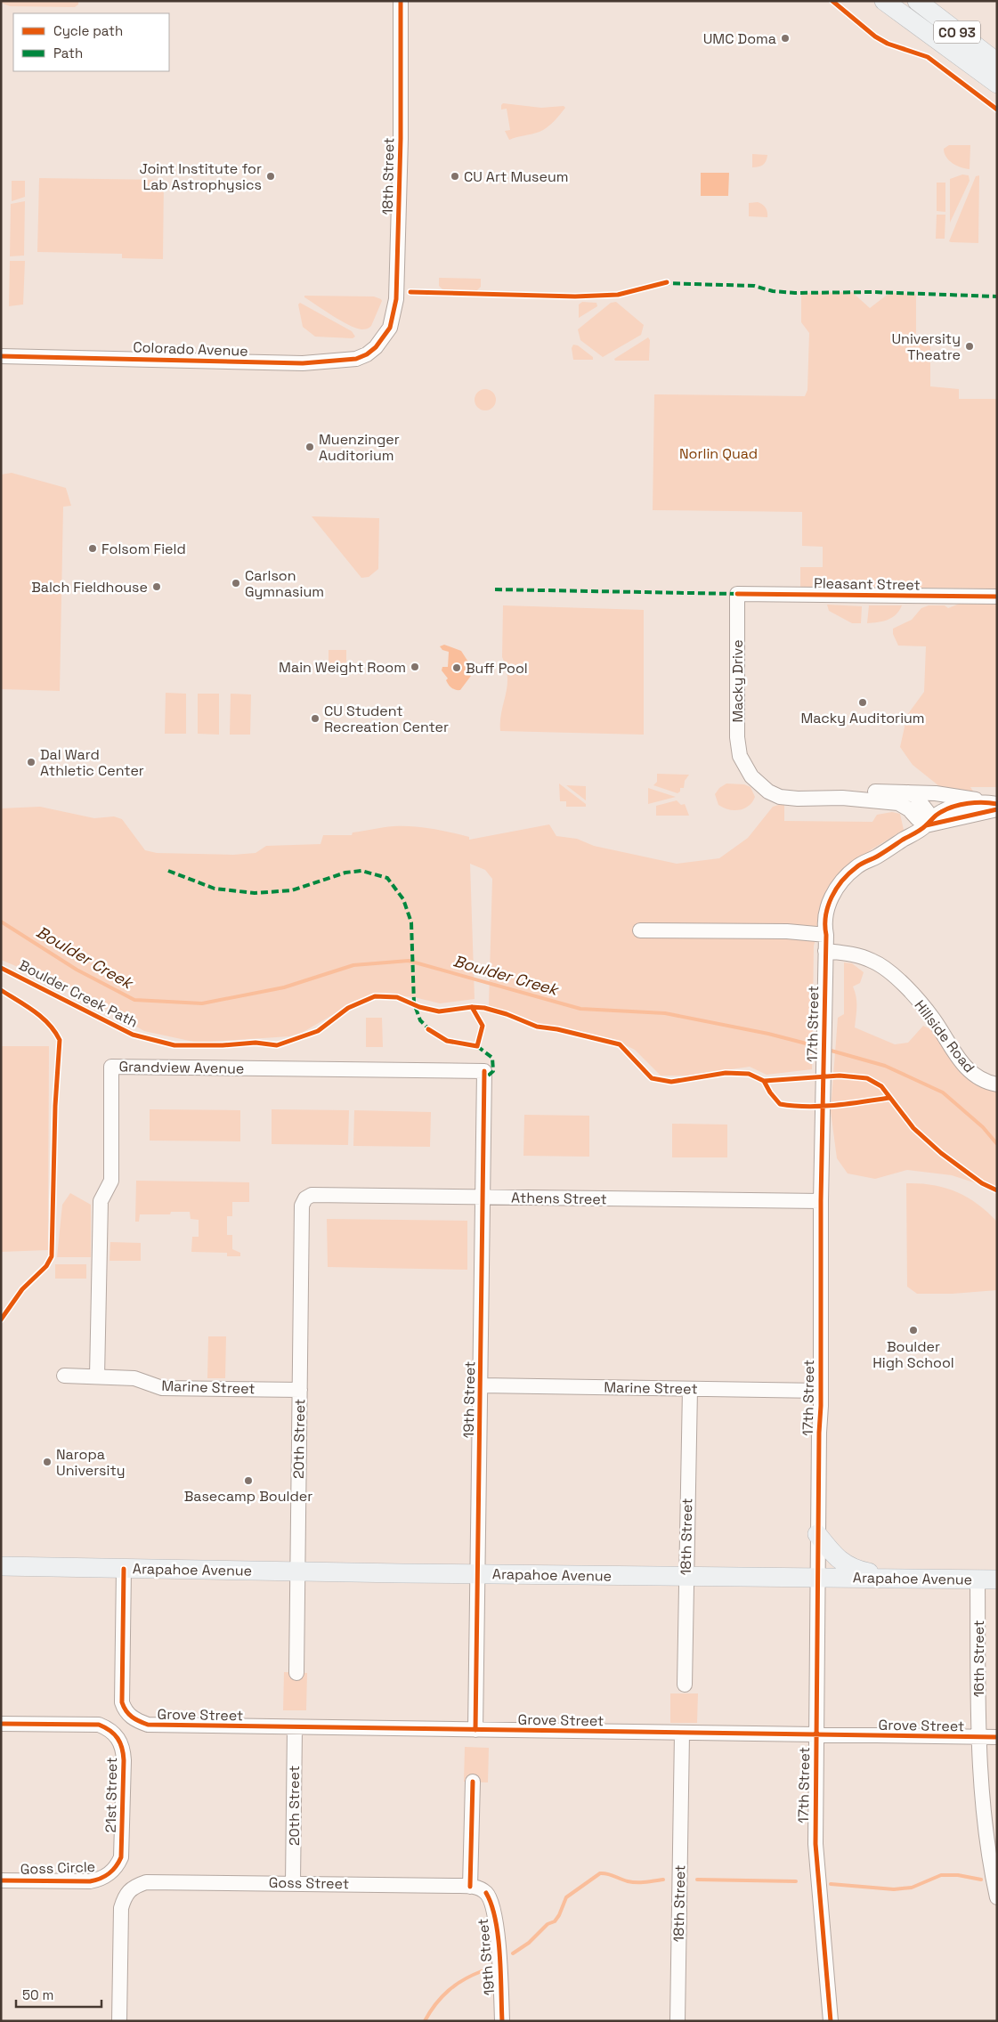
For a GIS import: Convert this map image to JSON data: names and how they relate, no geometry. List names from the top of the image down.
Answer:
{
  "streets": {
    "main road": ["CO 93", "Arapahoe Avenue"],
    "street": [
      "18th Street",
      "Colorado Avenue",
      "Pleasant Street",
      "Macky Drive",
      "17th Street",
      "Hillside Road",
      "Grandview Avenue",
      "Athens Street",
      "Marine Street",
      "19th Street",
      "20th Street",
      "16th Street",
      "Grove Street",
      "21st Street",
      "Goss Circle",
      "Goss Street"
    ],
    "cycle path": ["Boulder Creek Path"]
  },
  "crossings": [
    ["18th Street", "Colorado Avenue"],
    ["18th Street", "Marine Street"],
    ["18th Street", "Arapahoe Avenue"],
    ["18th Street", "Grove Street"],
    ["Pleasant Street", "Macky Drive"],
    ["17th Street", "Hillside Road"],
    ["17th Street", "Athens Street"],
    ["17th Street", "Marine Street"],
    ["17th Street", "Arapahoe Avenue"],
    ["17th Street", "Grove Street"],
    ["Grandview Avenue", "Marine Street"],
    ["Grandview Avenue", "19th Street"],
    ["Athens Street", "19th Street"],
    ["Athens Street", "20th Street"],
    ["Marine Street", "19th Street"],
    ["Marine Street", "20th Street"],
    ["19th Street", "Arapahoe Avenue"],
    ["19th Street", "Grove Street"],
    ["19th Street", "Goss Street"],
    ["20th Street", "Arapahoe Avenue"],
    ["20th Street", "Grove Street"],
    ["20th Street", "Goss Street"],
    ["Arapahoe Avenue", "16th Street"],
    ["Arapahoe Avenue", "Grove Street"],
    ["16th Street", "Grove Street"],
    ["21st Street", "Goss Circle"]
  ],
  "water": ["Boulder Creek"],
  "parks": ["Norlin Quad"],
  "places": [
    "UMC Doma",
    "Joint Institute for Lab Astrophysics",
    "CU Art Museum",
    "University Theatre",
    "Muenzinger Auditorium",
    "Folsom Field",
    "Carlson Gymnasium",
    "Balch Fieldhouse",
    "Main Weight Room",
    "Buff Pool",
    "Macky Auditorium",
    "CU Student Recreation Center",
    "Dal Ward Athletic Center",
    "Boulder High School",
    "Naropa University",
    "Basecamp Boulder"
  ],
  "legend": ["Cycle path", "Path"],
  "scale_bar": "50 m"
}
